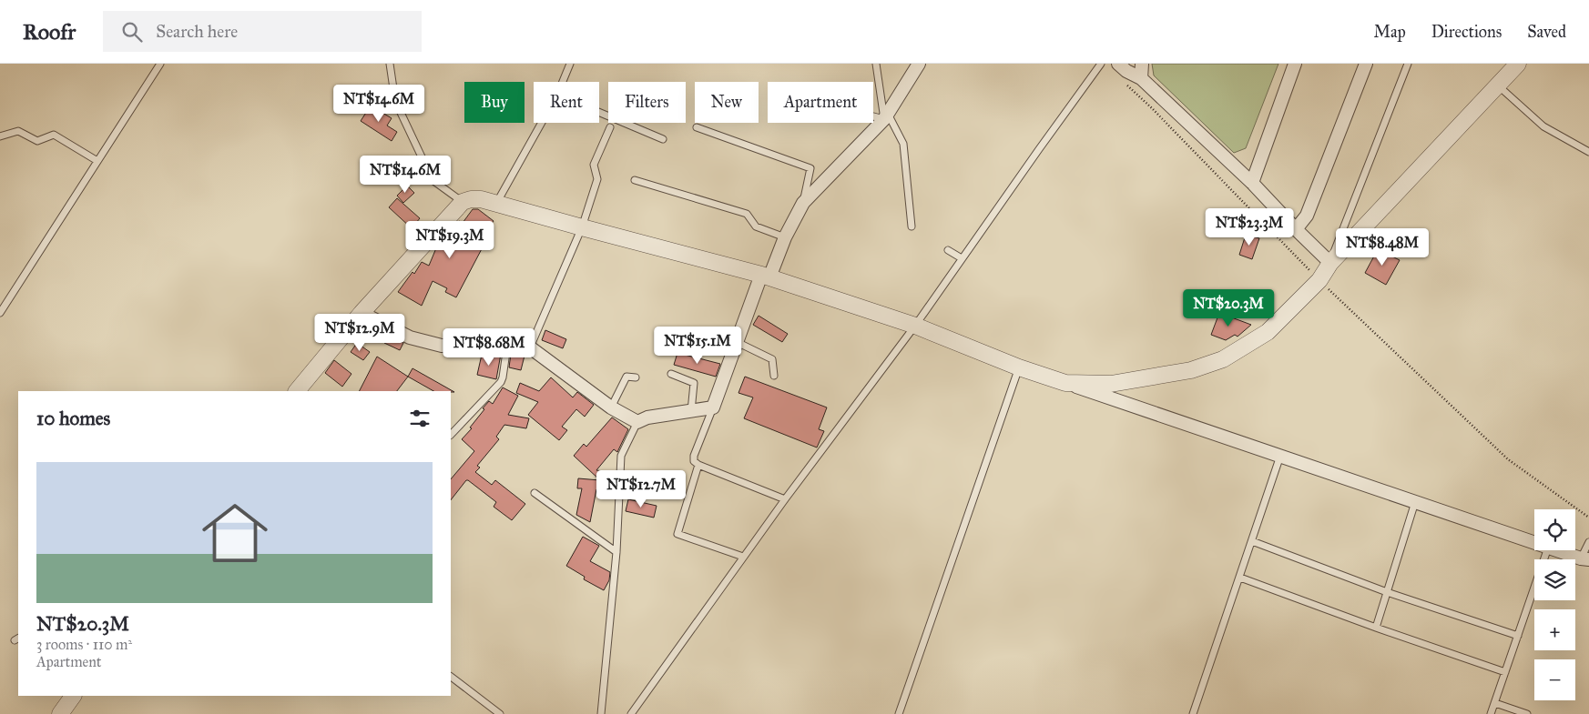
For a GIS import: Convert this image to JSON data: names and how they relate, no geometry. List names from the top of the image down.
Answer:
{
  "page": {
    "header": "Roofr",
    "search": "Search here",
    "nav": ["Map", "Directions", "Saved"],
    "chip": [
      "Buy",
      "Rent",
      "Filters",
      "New",
      "Apartment"
    ],
    "price": [
      "NT$14.6M",
      "NT$14.6M",
      "NT$23.3M",
      "NT$19.3M",
      "NT$8.48M",
      "NT$20.3M",
      "NT$12.9M",
      "NT$15.1M",
      "NT$8.68M",
      "NT$12.7M"
    ],
    "heading": "10 homes",
    "list": [
      {
        "name": "NT$20.3M",
        "note": "3 rooms · 110 m² · Apartment"
      }
    ],
    "map_buttons": ["+", "−"]
  }
}
